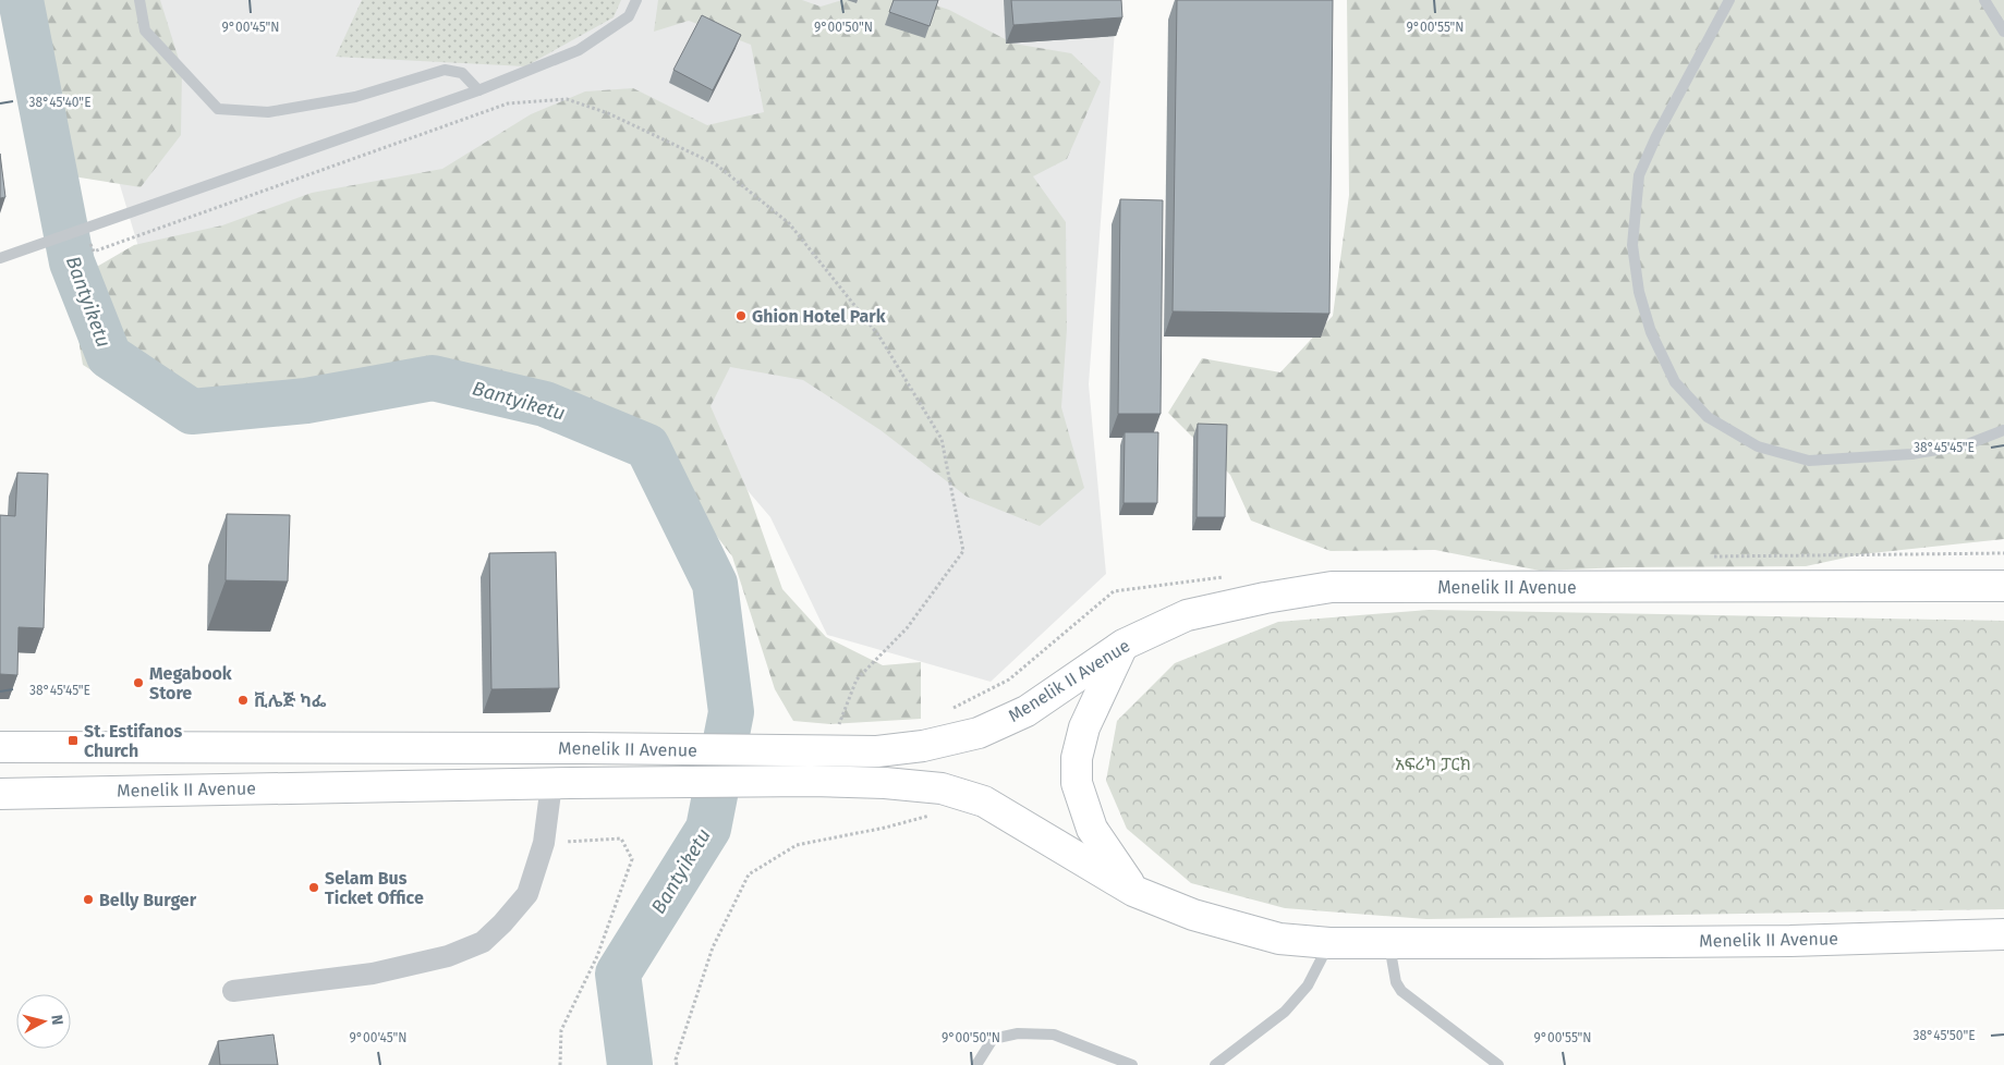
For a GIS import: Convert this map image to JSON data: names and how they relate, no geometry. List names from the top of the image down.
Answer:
{
  "streets": {
    "main road": ["Menelik II Avenue"]
  },
  "water": ["Bantyiketu"],
  "parks": ["አፍሪካ ፓርክ"],
  "places": {
    "other": [
      "Ghion Hotel Park",
      "Megabook Store",
      "ቪሌጅ ካፌ",
      "Selam Bus Ticket Office",
      "Belly Burger"
    ],
    "transit": ["St. Estifanos Church"]
  },
  "north": "right",
  "coordinates": [
    "9°00'45\"N",
    "9°00'50\"N",
    "9°00'55\"N",
    "38°45'40\"E",
    "38°45'45\"E",
    "38°45'50\"E"
  ]
}
